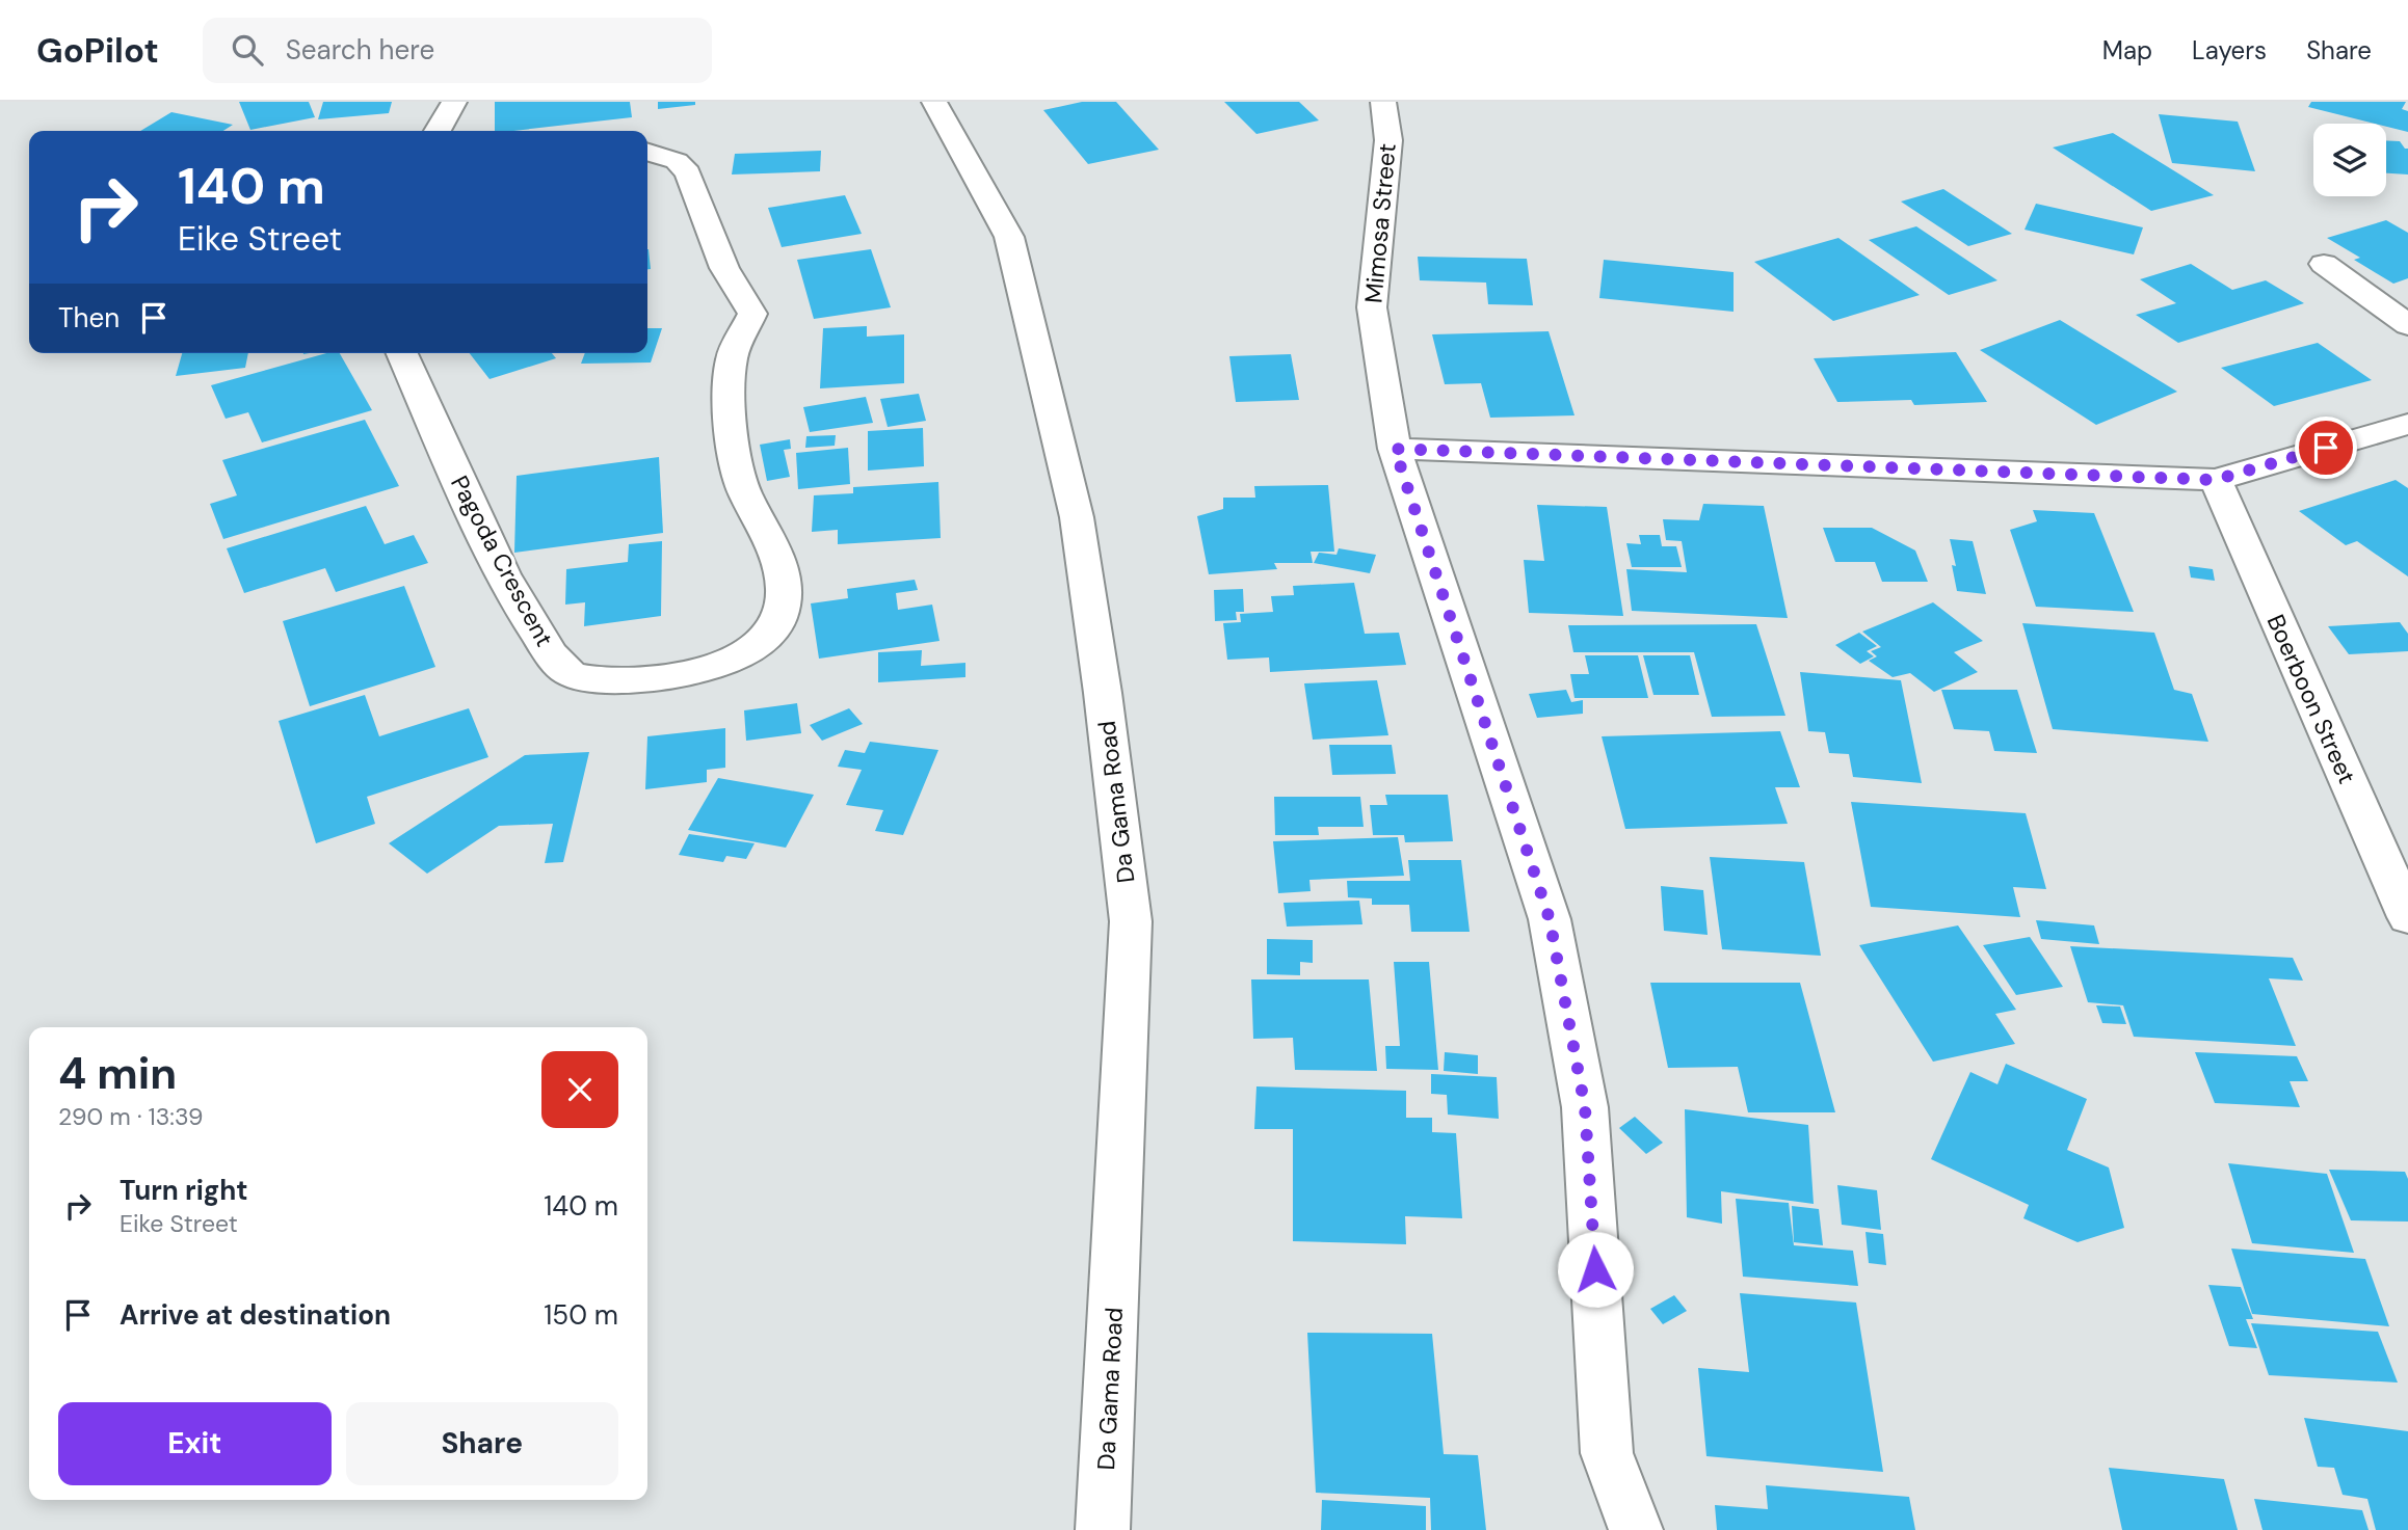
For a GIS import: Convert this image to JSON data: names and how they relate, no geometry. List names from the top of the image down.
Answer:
{
  "streets": {
    "street": [
      "Mimosa Street",
      "Pagoda Crescent",
      "Boerboon Street",
      "Da Gama Road"
    ]
  },
  "page": {
    "header": "GoPilot",
    "search": "Search here",
    "nav": ["Map", "Layers", "Share"],
    "turn": ["140 m", "Eike Street"],
    "then": "Then",
    "heading": ["4 min", "290 m · 13:39"],
    "list": [
      {
        "name": "Turn right",
        "note": "Eike Street",
        "value": "140 m"
      },
      {
        "name": "Arrive at destination",
        "value": "150 m"
      }
    ],
    "buttons": ["Exit", "Share"]
  }
}
